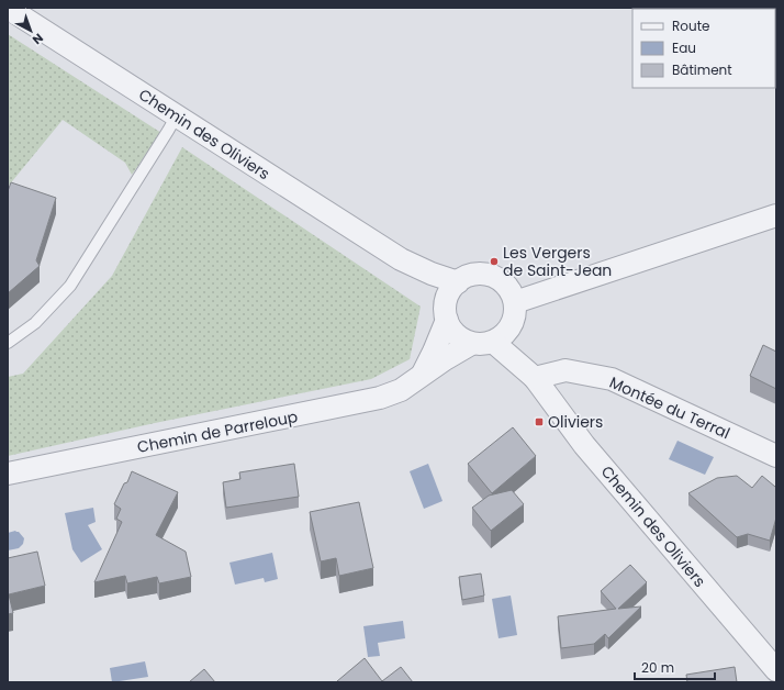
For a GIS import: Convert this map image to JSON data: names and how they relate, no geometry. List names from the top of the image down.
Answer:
{
  "streets": {
    "street": ["Chemin des Oliviers", "Montée du Terral", "Chemin de Parreloup"]
  },
  "crossings": [
    ["Chemin des Oliviers", "Montée du Terral"],
    ["Chemin des Oliviers", "Chemin de Parreloup"]
  ],
  "places": {
    "other": ["Les Vergers de Saint-Jean"],
    "transit": ["Oliviers"]
  },
  "legend": ["Route", "Eau", "Bâtiment"],
  "scale_bar": "20 m",
  "north": "bottom right"
}
